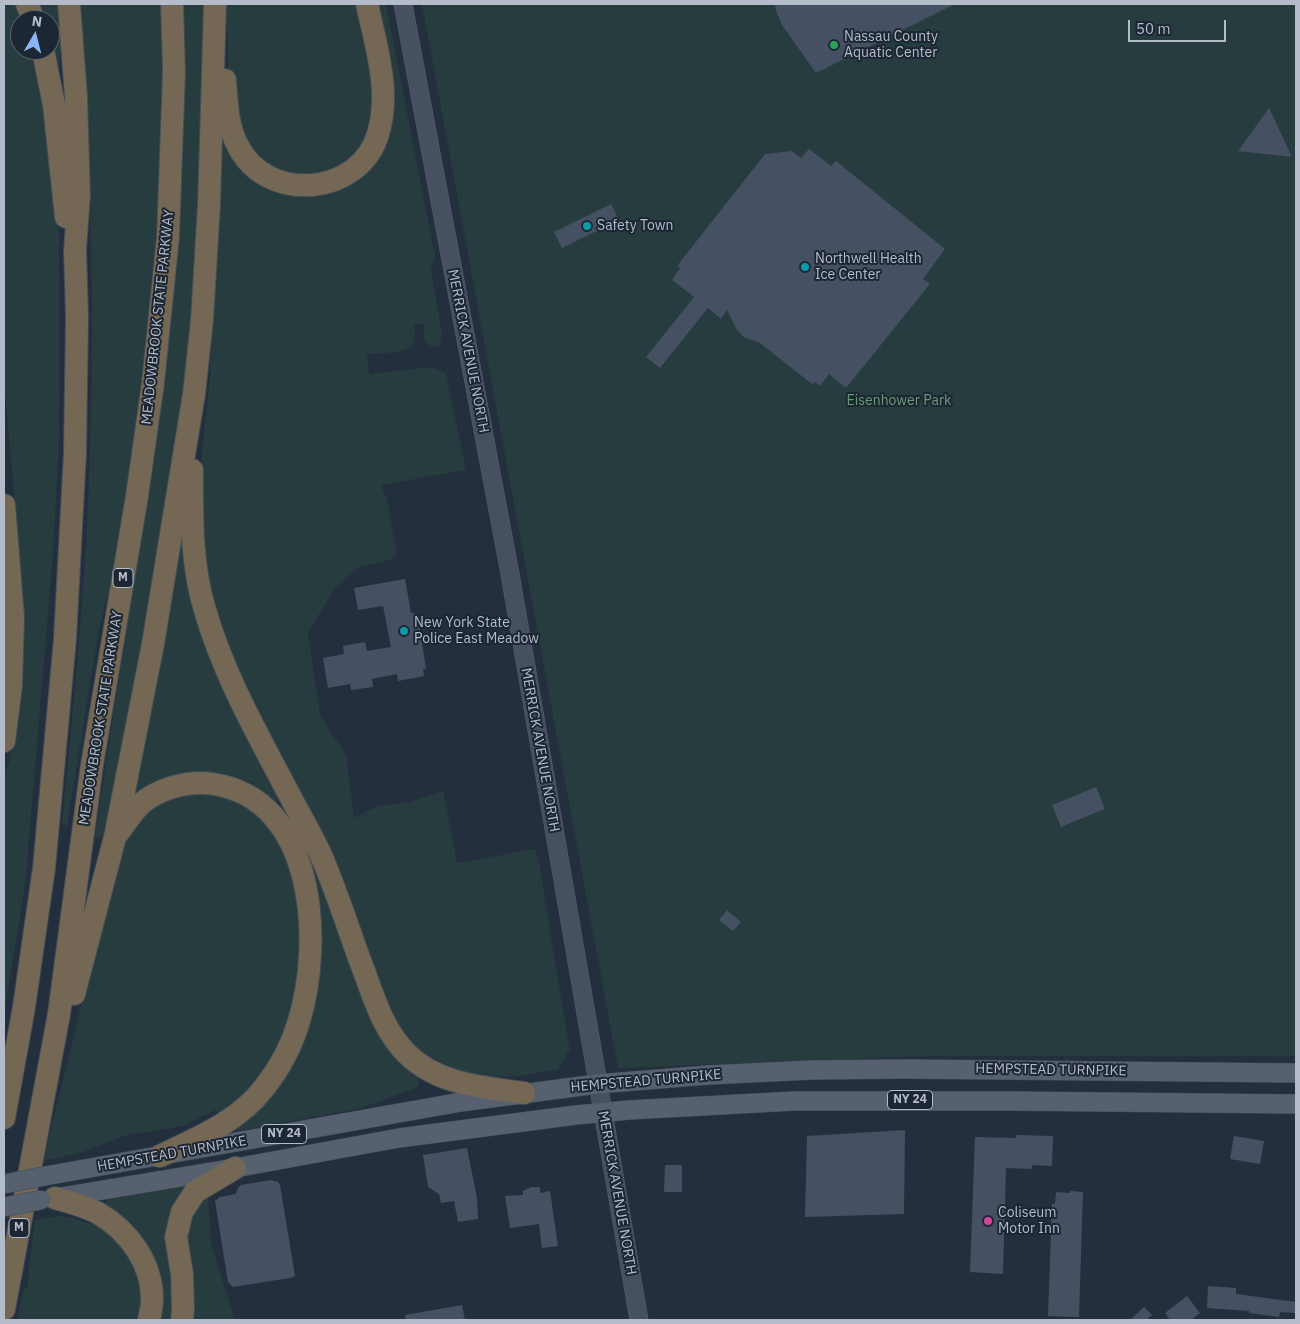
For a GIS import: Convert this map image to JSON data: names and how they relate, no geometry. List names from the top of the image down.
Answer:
{
  "streets": {
    "highway": ["MEADOWBROOK STATE PARKWAY", "M"],
    "main road": ["MERRICK AVENUE NORTH", "HEMPSTEAD TURNPIKE", "NY 24"]
  },
  "crossings": [
    ["MERRICK AVENUE NORTH", "HEMPSTEAD TURNPIKE"]
  ],
  "parks": ["Eisenhower Park"],
  "places": [
    "Nassau County Aquatic Center",
    "Safety Town",
    "Northwell Health Ice Center",
    "New York State Police East Meadow",
    "Coliseum Motor Inn"
  ],
  "scale_bar": "50 m",
  "north": "top"
}
